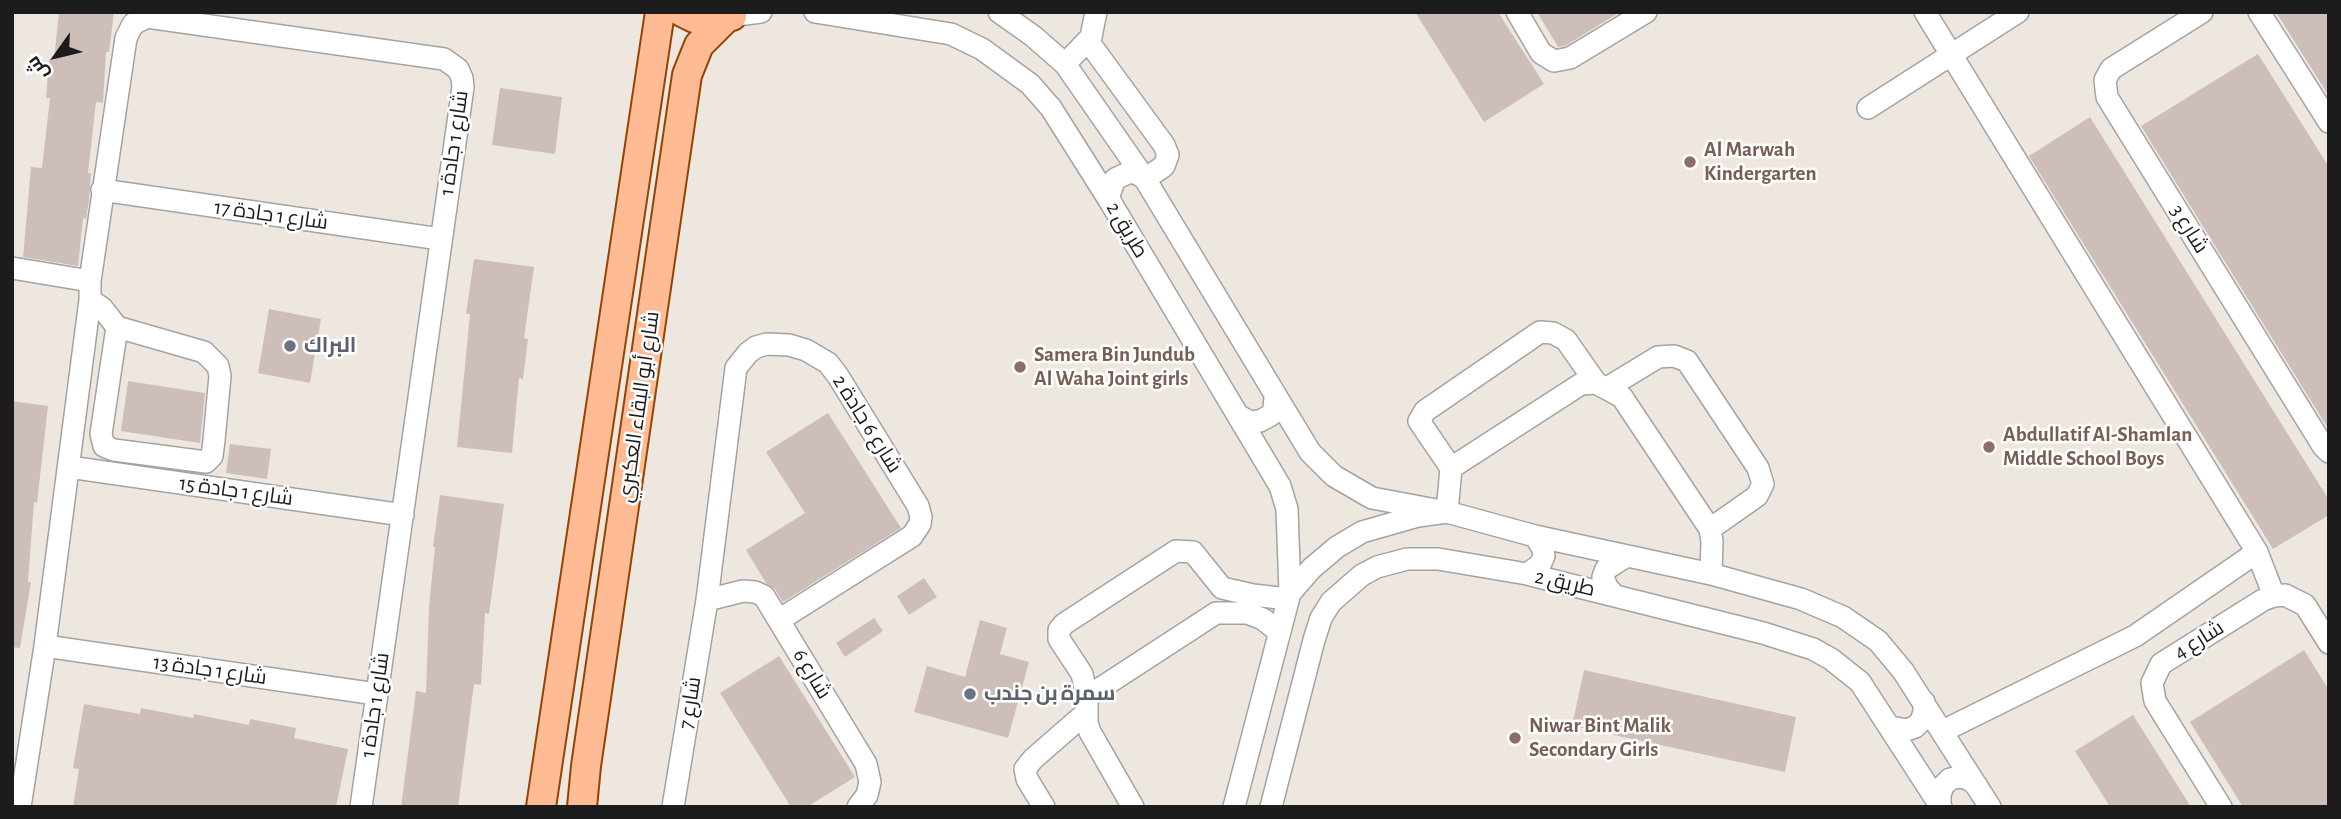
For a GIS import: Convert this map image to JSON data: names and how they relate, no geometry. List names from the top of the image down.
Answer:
{
  "streets": {
    "main road": ["شارع أبو البقاء العكبري"],
    "street": [
      "شارع 1 جادة 1",
      "شارع 1 جادة 17",
      "شارع 3",
      "طريق 2",
      "شارع 6 جادة 2",
      "شارع 1 جادة 15",
      "شارع 4",
      "شارع 1 جادة 13",
      "شارع 6",
      "شارع 7"
    ]
  },
  "crossings": [
    ["شارع 1 جادة 1", "شارع 1 جادة 17"],
    ["شارع 1 جادة 1", "شارع 1 جادة 15"],
    ["شارع 1 جادة 1", "شارع 1 جادة 13"],
    ["شارع 6 جادة 2", "شارع 6"],
    ["شارع 6 جادة 2", "شارع 7"],
    ["شارع 6", "شارع 7"]
  ],
  "places": [
    "Al Marwah Kindergarten",
    "البراك",
    "Samera Bin Jundub Al Waha Joint girls",
    "Abdullatif Al-Shamlan Middle School Boys",
    "سمرة بن جندب",
    "Niwar Bint Malik Secondary Girls"
  ],
  "north": "bottom left"
}
